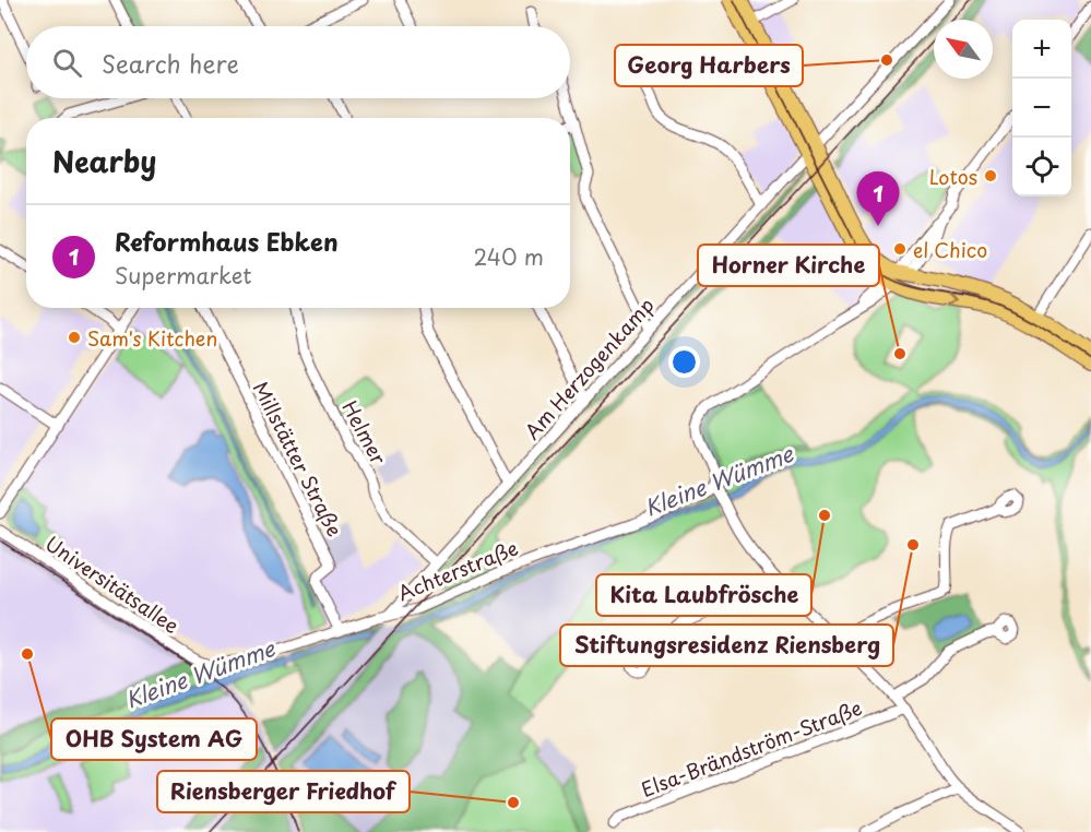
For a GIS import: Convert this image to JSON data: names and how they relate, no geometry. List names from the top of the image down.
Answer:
{
  "streets": {
    "street": [
      "Am Herzogenkamp",
      "Helmer",
      "Millstätter Straße",
      "Achterstraße",
      "Universitätsallee",
      "Elsa-Brändström-Straße"
    ]
  },
  "crossings": [
    ["Am Herzogenkamp", "Helmer"],
    ["Am Herzogenkamp", "Achterstraße"],
    ["Millstätter Straße", "Achterstraße"],
    ["Achterstraße", "Universitätsallee"]
  ],
  "water": ["Kleine Wümme"],
  "places": [
    "Georg Harbers",
    "Lotos",
    "el Chico",
    "Sam's Kitchen",
    "Horner Kirche",
    "Kita Laubfrösche",
    "Stiftungsresidenz Riensberg",
    "OHB System AG",
    "Riensberger Friedhof"
  ],
  "north": "top left",
  "page": {
    "map_buttons": ["+", "−"],
    "search": "Search here",
    "heading": "Nearby",
    "pins": "1",
    "list": [
      {
        "mark": "1",
        "name": "Reformhaus Ebken",
        "note": "Supermarket",
        "value": "240 m"
      }
    ]
  }
}
